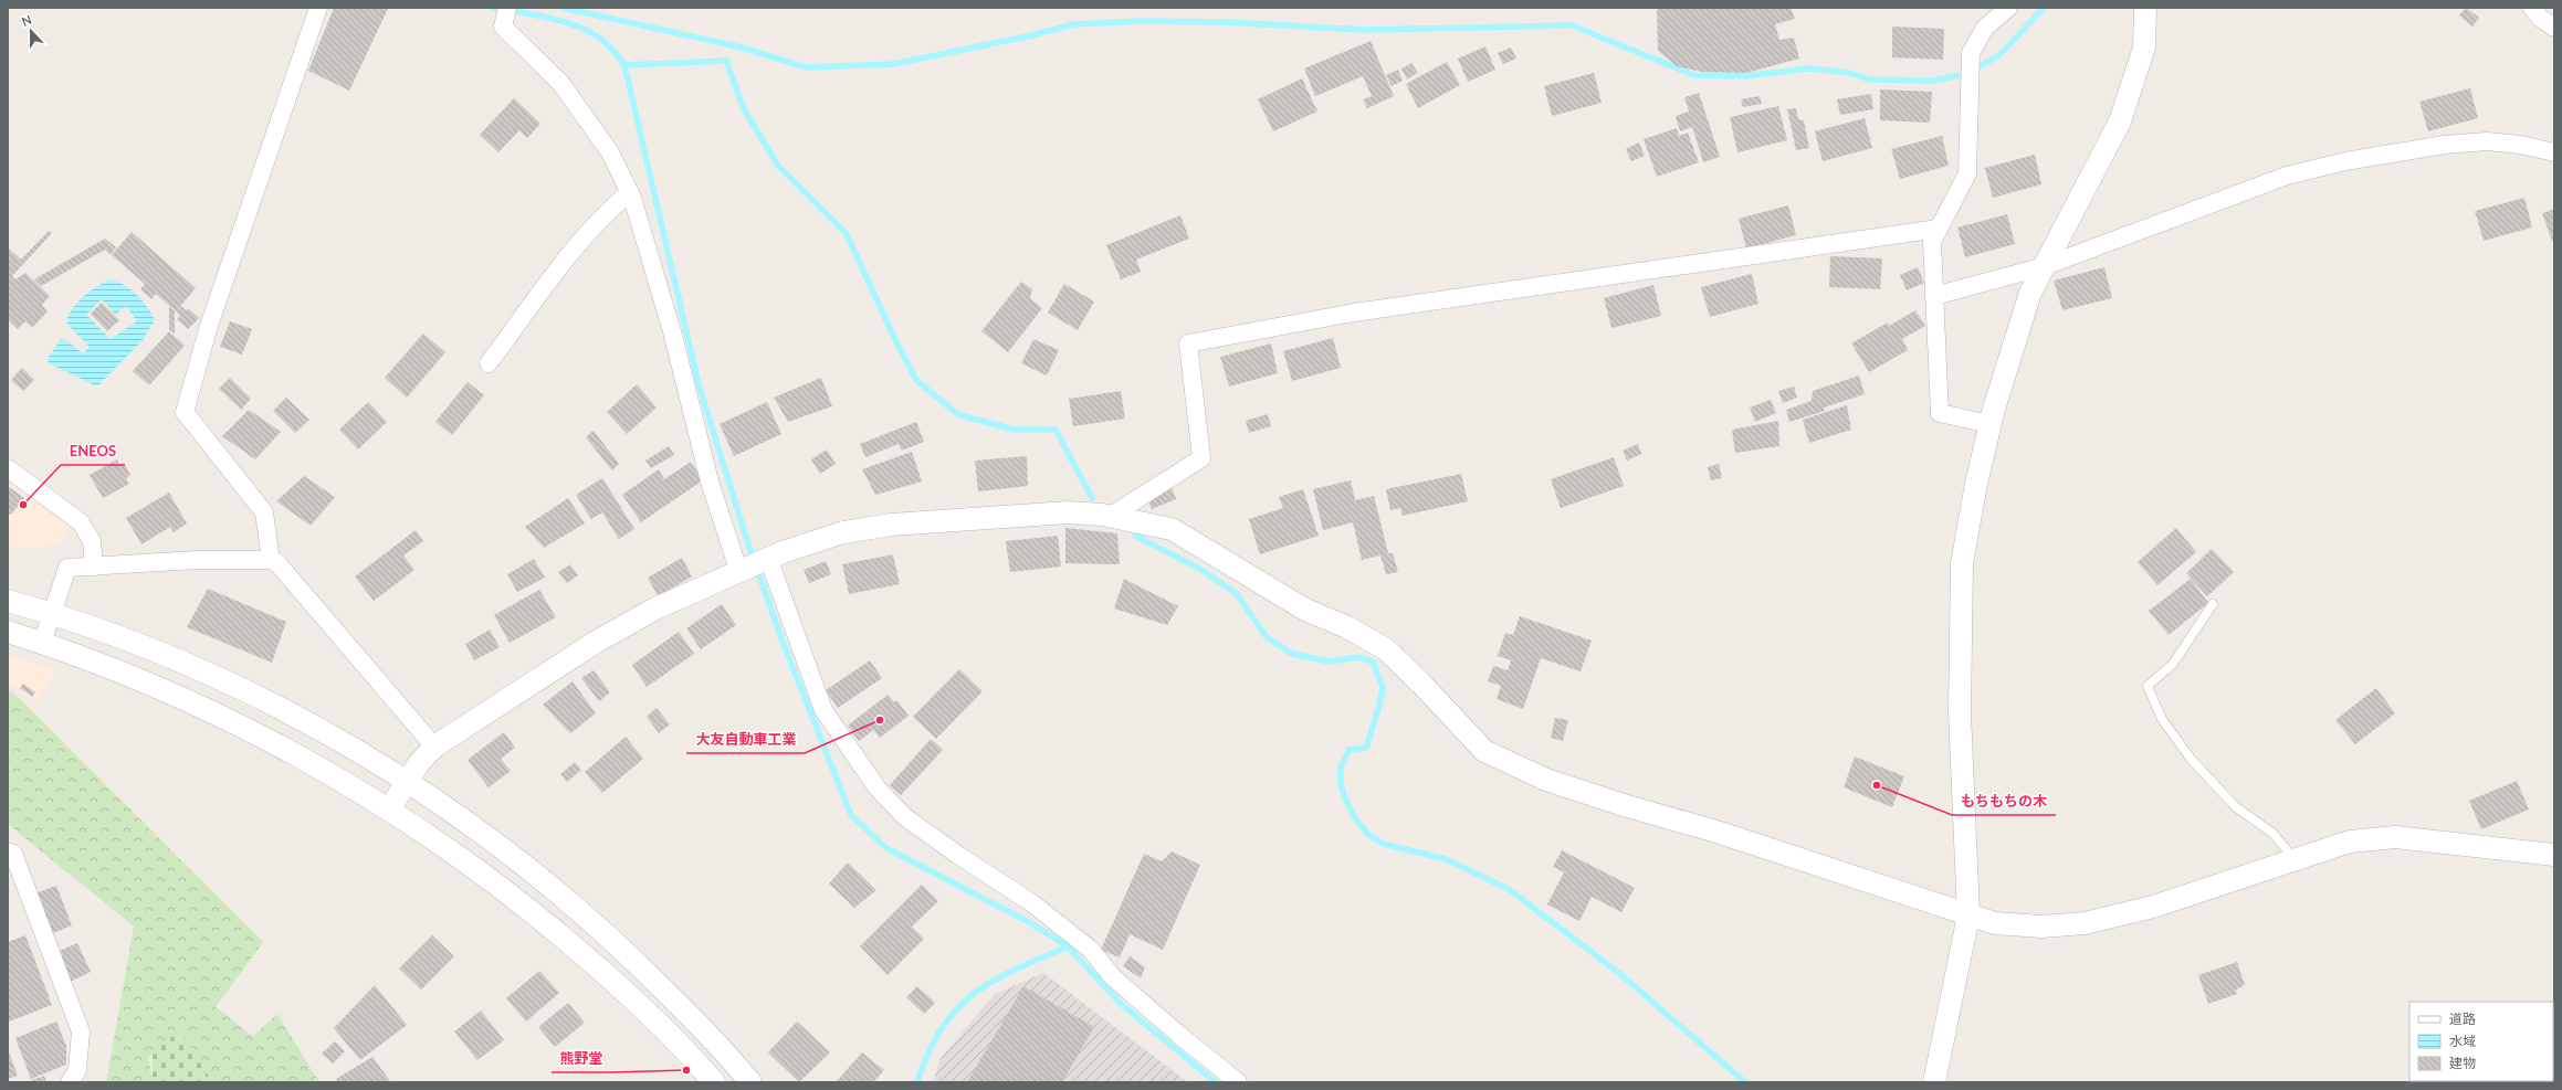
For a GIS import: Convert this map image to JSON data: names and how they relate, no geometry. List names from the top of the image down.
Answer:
{
  "places": [
    "ENEOS",
    "大友自動車工業",
    "もちもちの木",
    "熊野堂"
  ],
  "legend": ["道路", "水域", "建物"],
  "north": "top"
}
